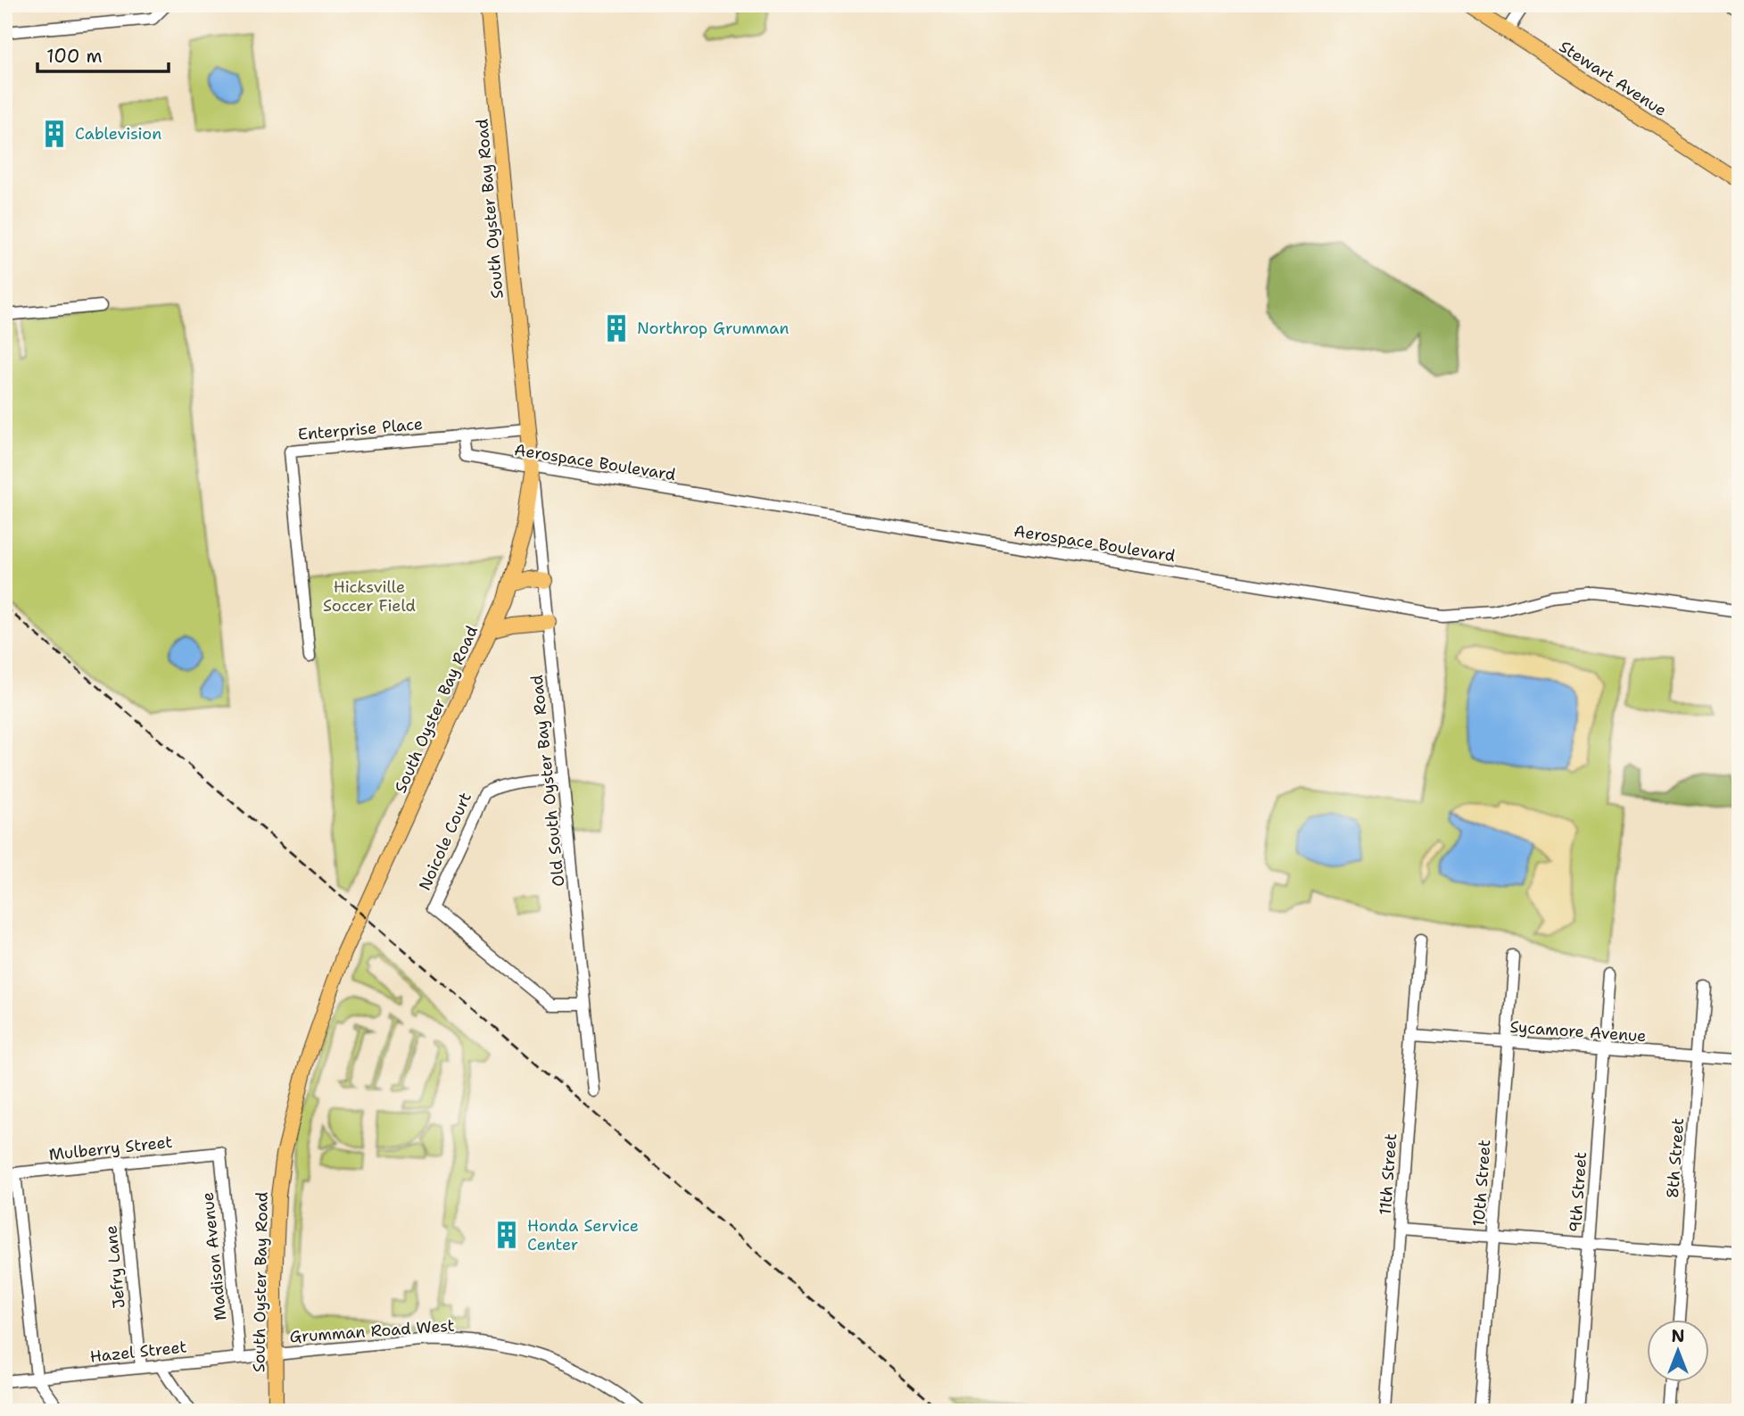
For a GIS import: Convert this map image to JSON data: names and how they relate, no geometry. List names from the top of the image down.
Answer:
{
  "streets": {
    "main road": ["Stewart Avenue", "South Oyster Bay Road"],
    "street": [
      "Enterprise Place",
      "Aerospace Boulevard",
      "Old South Oyster Bay Road",
      "Noicole Court",
      "Sycamore Avenue",
      "Mulberry Street",
      "8th Street",
      "11th Street",
      "10th Street",
      "9th Street",
      "Madison Avenue",
      "Jefry Lane",
      "Grumman Road West",
      "Hazel Street"
    ]
  },
  "crossings": [
    ["South Oyster Bay Road", "Enterprise Place"],
    ["South Oyster Bay Road", "Aerospace Boulevard"],
    ["South Oyster Bay Road", "Old South Oyster Bay Road"],
    ["South Oyster Bay Road", "Grumman Road West"],
    ["South Oyster Bay Road", "Hazel Street"],
    ["Enterprise Place", "Aerospace Boulevard"],
    ["Aerospace Boulevard", "Old South Oyster Bay Road"],
    ["Old South Oyster Bay Road", "Noicole Court"],
    ["Sycamore Avenue", "8th Street"],
    ["Sycamore Avenue", "11th Street"],
    ["Sycamore Avenue", "10th Street"],
    ["Sycamore Avenue", "9th Street"],
    ["Mulberry Street", "Madison Avenue"],
    ["Mulberry Street", "Jefry Lane"],
    ["Madison Avenue", "Hazel Street"],
    ["Jefry Lane", "Hazel Street"],
    ["Grumman Road West", "Hazel Street"]
  ],
  "parks": ["Hicksville Soccer Field"],
  "places": {
    "building": ["Cablevision", "Northrop Grumman", "Honda Service Center"]
  },
  "scale_bar": "100 m",
  "north": "top"
}
